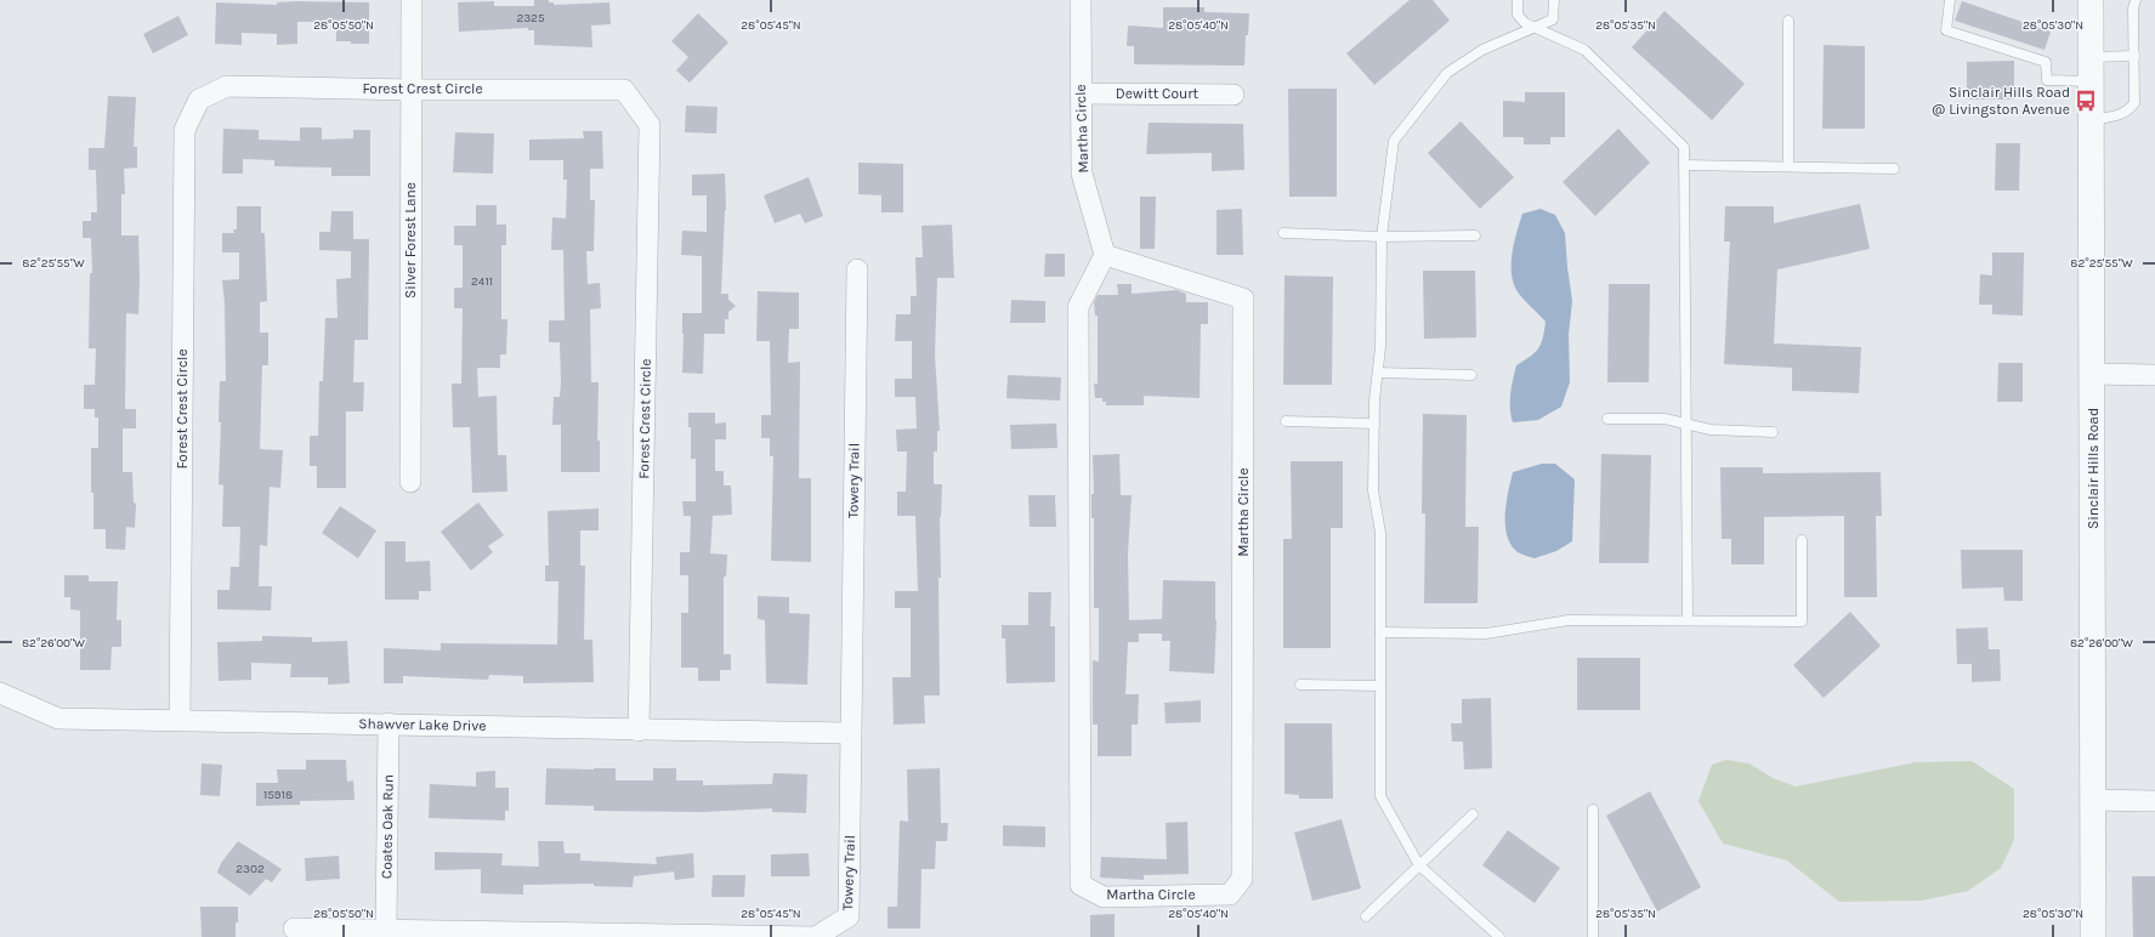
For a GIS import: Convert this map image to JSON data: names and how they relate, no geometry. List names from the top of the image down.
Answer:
{
  "streets": {
    "street": [
      "Forest Crest Circle",
      "Dewitt Court",
      "Martha Circle",
      "Silver Forest Lane",
      "Sinclair Hills Road",
      "Towery Trail",
      "Shawver Lake Drive",
      "Coates Oak Run"
    ]
  },
  "crossings": [
    ["Forest Crest Circle", "Silver Forest Lane"],
    ["Forest Crest Circle", "Shawver Lake Drive"],
    ["Dewitt Court", "Martha Circle"],
    ["Towery Trail", "Shawver Lake Drive"],
    ["Towery Trail", "Coates Oak Run"],
    ["Shawver Lake Drive", "Coates Oak Run"]
  ],
  "places": {
    "bus stop": ["Sinclair Hills Road @ Livingston Avenue"]
  },
  "house_numbers": [
    "2325",
    "2411",
    "15918",
    "2302"
  ],
  "coordinates": [
    "28°05'50\"N",
    "28°05'45\"N",
    "28°05'40\"N",
    "28°05'35\"N",
    "28°05'30\"N",
    "82°25'55\"W",
    "82°26'00\"W"
  ]
}
